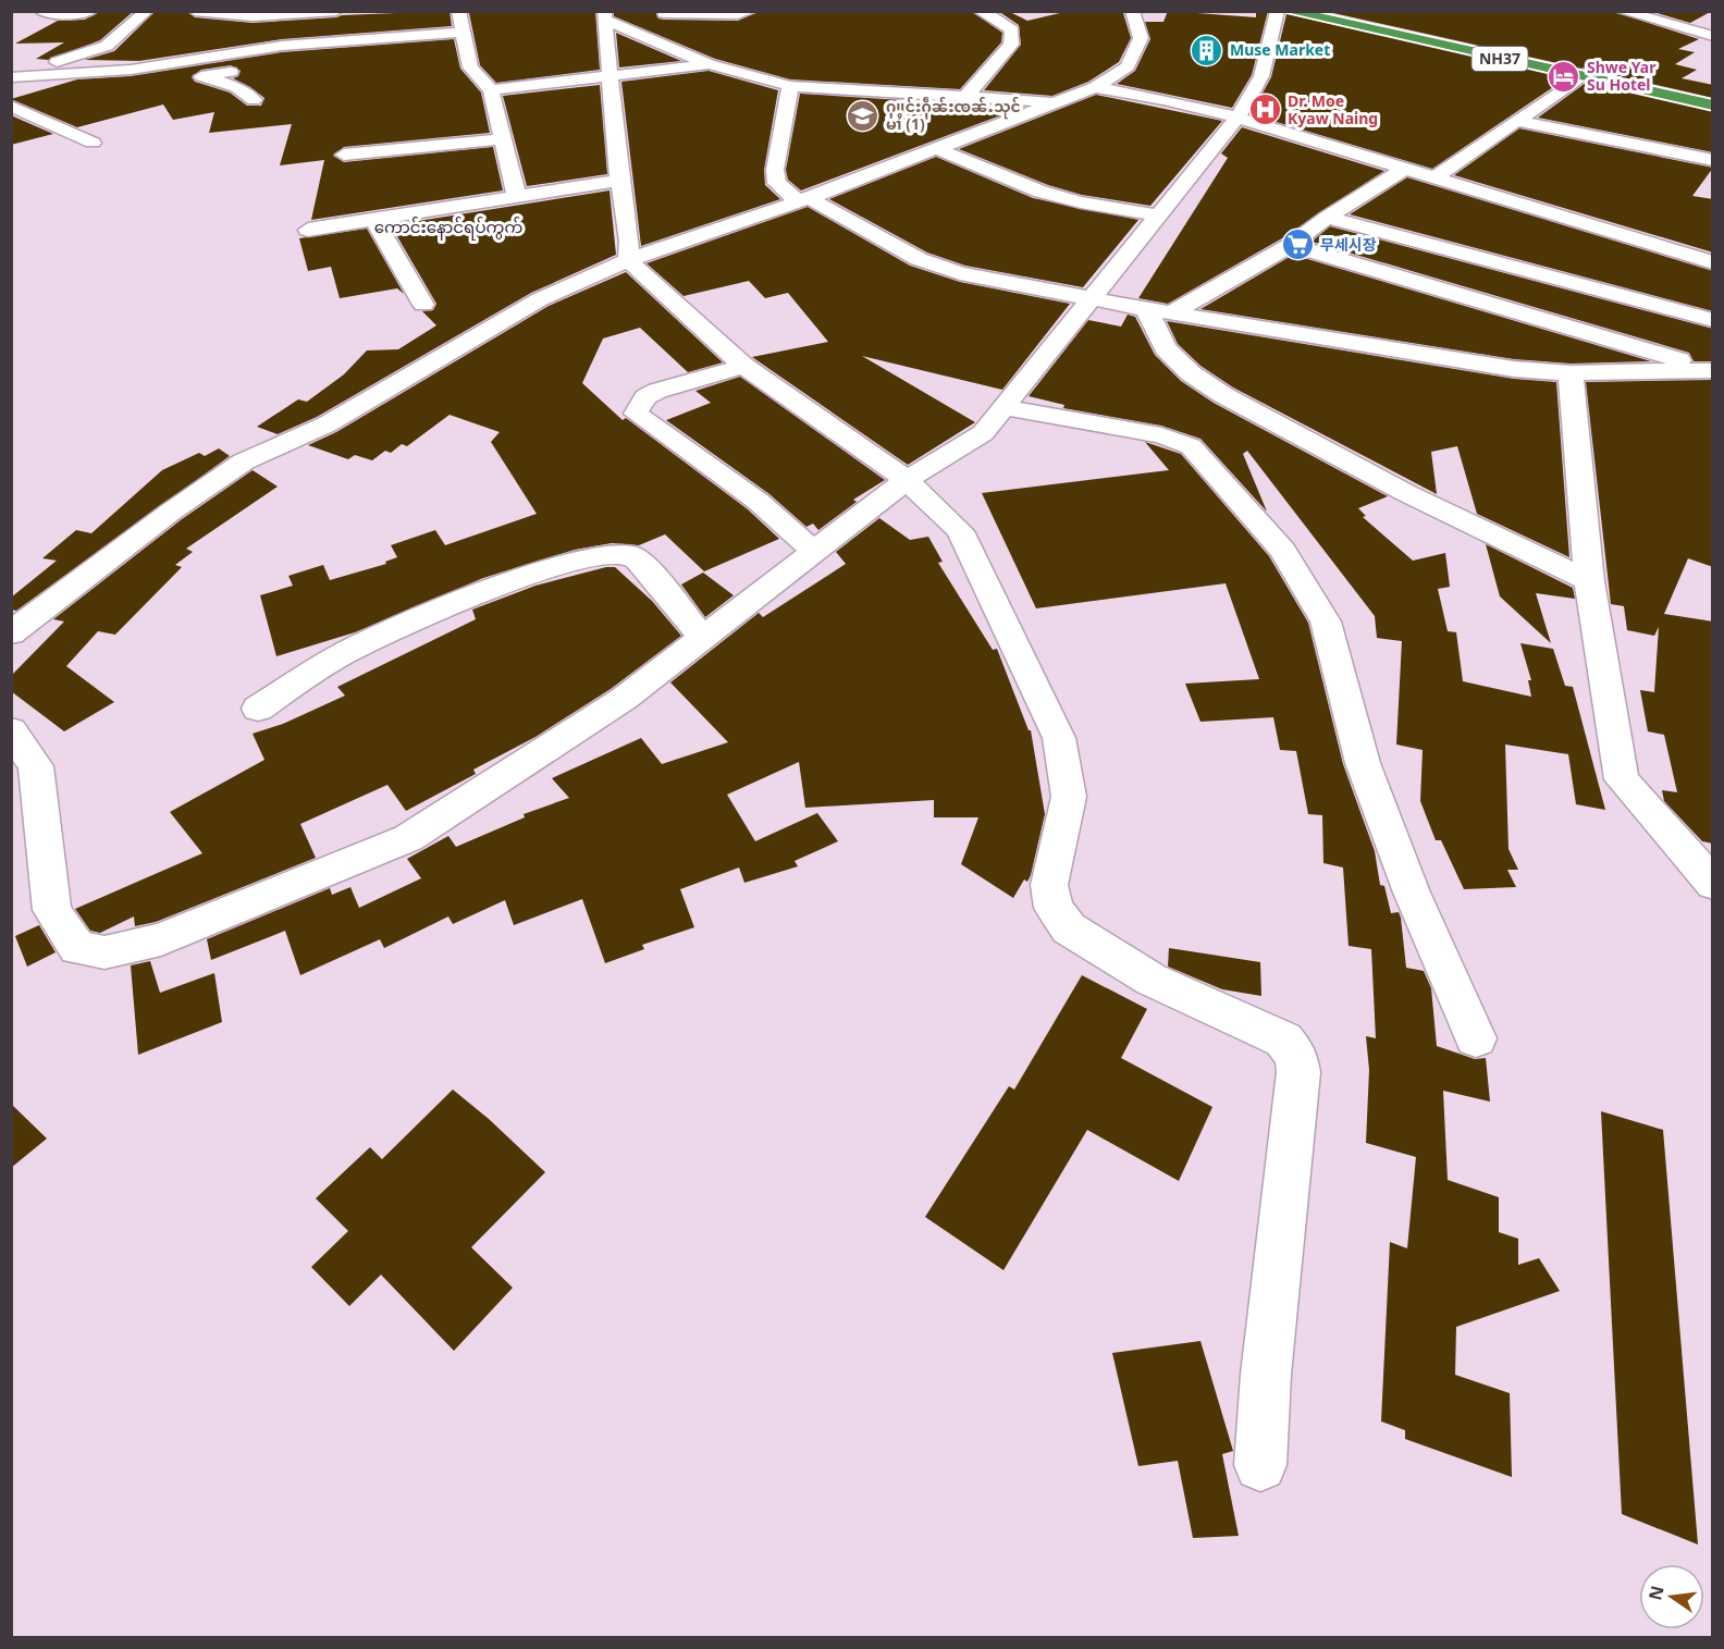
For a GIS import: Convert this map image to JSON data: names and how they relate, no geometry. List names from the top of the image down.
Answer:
{
  "streets": {
    "highway": ["NH37"]
  },
  "districts": ["ကောင်းနောင်ရပ်ကွက်"],
  "places": {
    "building": ["Muse Market"],
    "hotel": ["Shwe Yar Su Hotel"],
    "hospital": ["Dr. Moe Kyaw Naing"],
    "school or university": ["ႁူင်းႁဵၼ်းၸၼ်ႉသုင် မၢႆ (1)"],
    "supermarket": ["무세시장"]
  },
  "north": "left"
}
